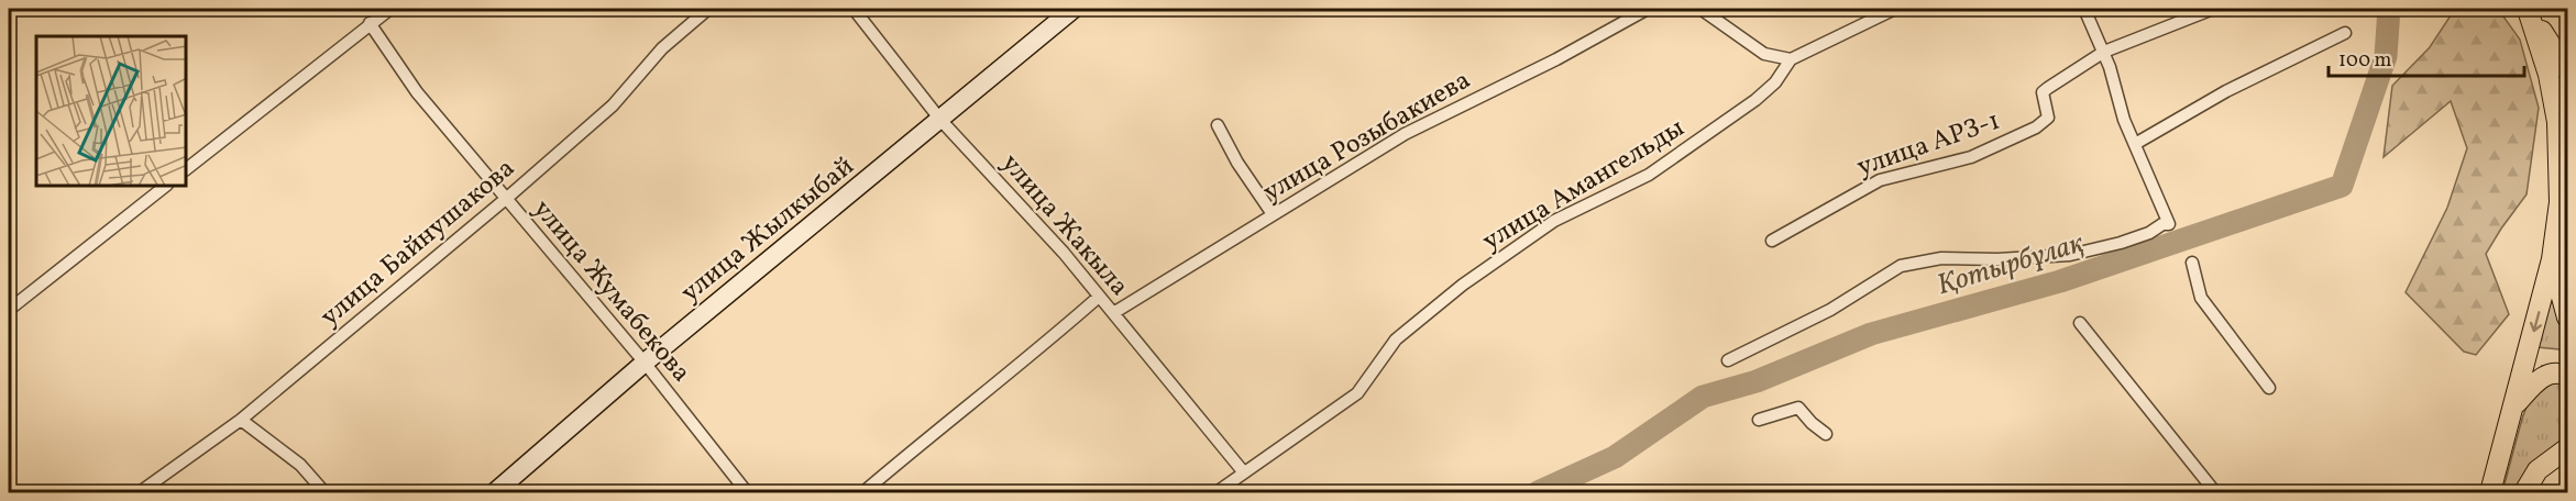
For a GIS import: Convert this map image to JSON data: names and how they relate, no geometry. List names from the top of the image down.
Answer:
{
  "streets": {
    "street": [
      "улица Розыбакиева",
      "улица АРЗ-1",
      "улица Амангельды",
      "улица Жакыла",
      "улица Жылкыбай",
      "улица Байнушакова",
      "улица Жумабекова"
    ]
  },
  "crossings": [
    ["улица Розыбакиева", "улица Жакыла"],
    ["улица Амангельды", "улица Жакыла"],
    ["улица Жакыла", "улица Жылкыбай"],
    ["улица Жылкыбай", "улица Жумабекова"],
    ["улица Байнушакова", "улица Жумабекова"]
  ],
  "water": ["Қотырбұлақ"],
  "scale_bar": "100 m"
}
